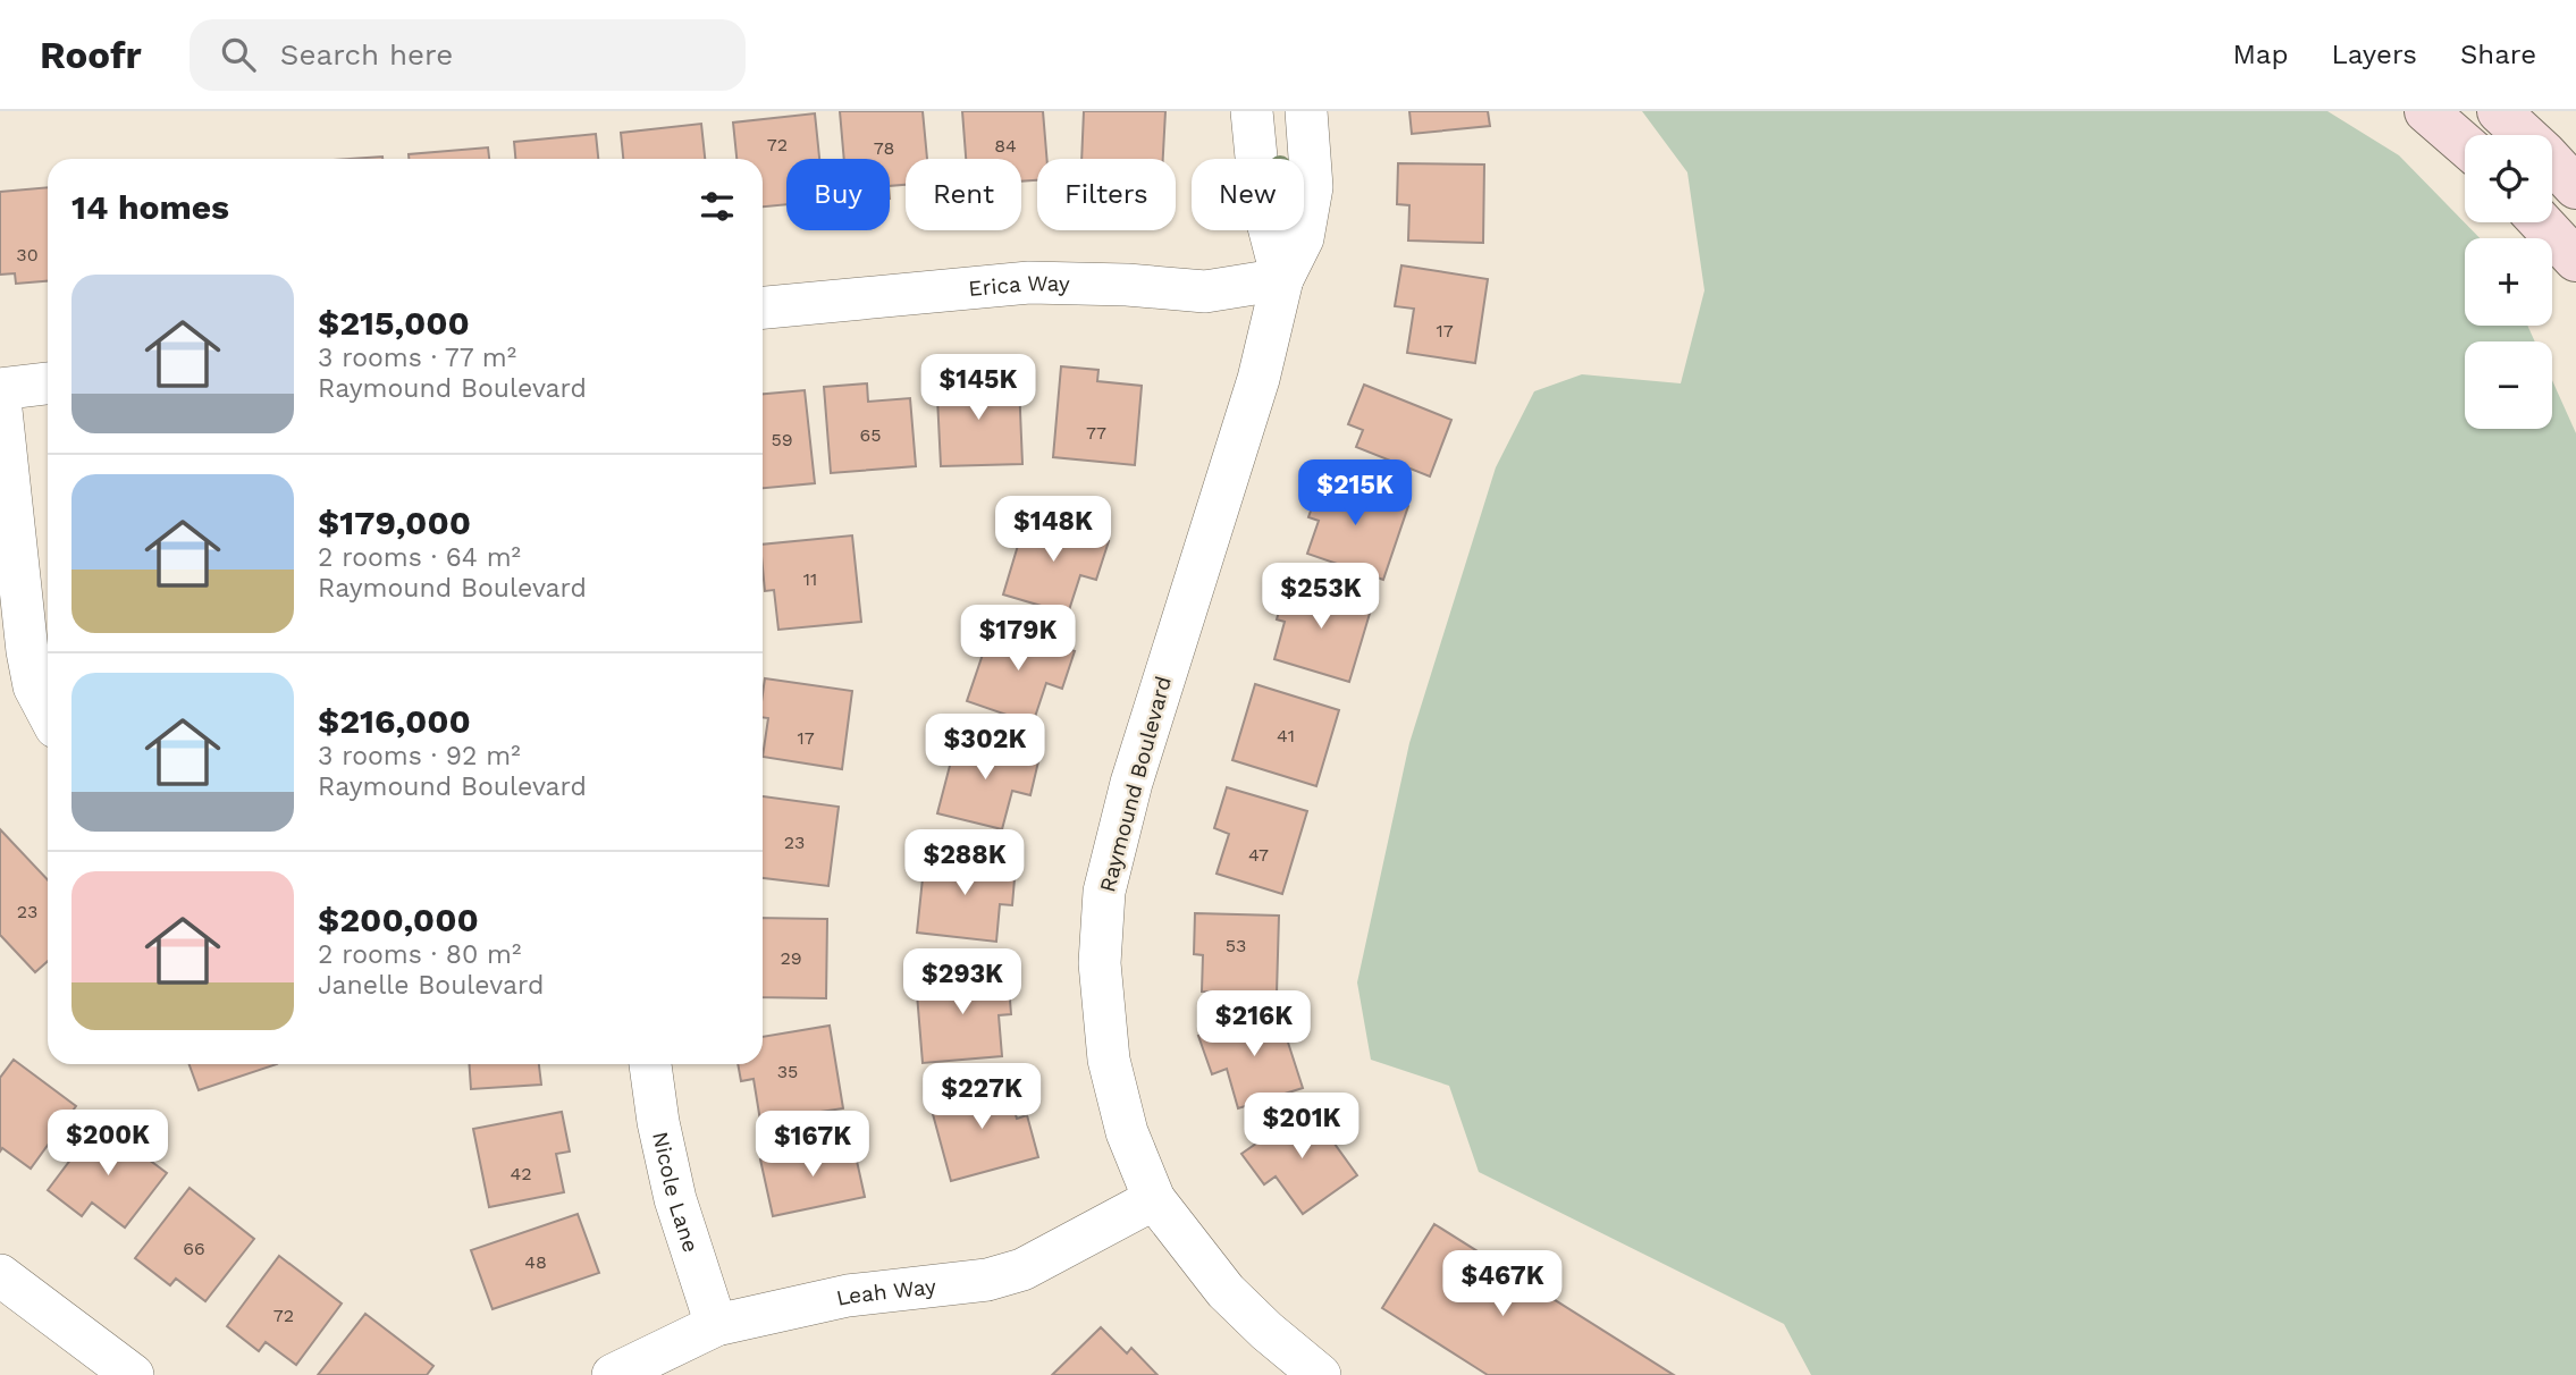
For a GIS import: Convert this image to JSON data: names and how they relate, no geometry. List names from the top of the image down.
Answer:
{
  "streets": {
    "street": [
      "Erica Way",
      "Raymound Boulevard",
      "Nicole Lane",
      "Leah Way"
    ]
  },
  "crossings": [
    ["Erica Way", "Raymound Boulevard"],
    ["Raymound Boulevard", "Leah Way"],
    ["Nicole Lane", "Leah Way"]
  ],
  "house_numbers": [
    "72",
    "84",
    "78",
    "30",
    "17",
    "77",
    "65",
    "59",
    "11",
    "41",
    "17",
    "23",
    "47",
    "23",
    "53",
    "29",
    "35",
    "42",
    "66",
    "48",
    "72"
  ],
  "page": {
    "header": "Roofr",
    "search": "Search here",
    "nav": ["Map", "Layers", "Share"],
    "map_buttons": ["+", "−"],
    "chip": [
      "Buy",
      "Rent",
      "Filters",
      "New"
    ],
    "heading": "14 homes",
    "list": [
      {
        "name": "$215,000",
        "note": "3 rooms · 77 m² · Raymound Boulevard"
      },
      {
        "name": "$179,000",
        "note": "2 rooms · 64 m² · Raymound Boulevard"
      },
      {
        "name": "$216,000",
        "note": "3 rooms · 92 m² · Raymound Boulevard"
      },
      {
        "name": "$200,000",
        "note": "2 rooms · 80 m² · Janelle Boulevard"
      }
    ],
    "price": [
      "$145K",
      "$215K",
      "$148K",
      "$253K",
      "$179K",
      "$302K",
      "$288K",
      "$293K",
      "$216K",
      "$227K",
      "$201K",
      "$200K",
      "$167K",
      "$467K"
    ]
  }
}
